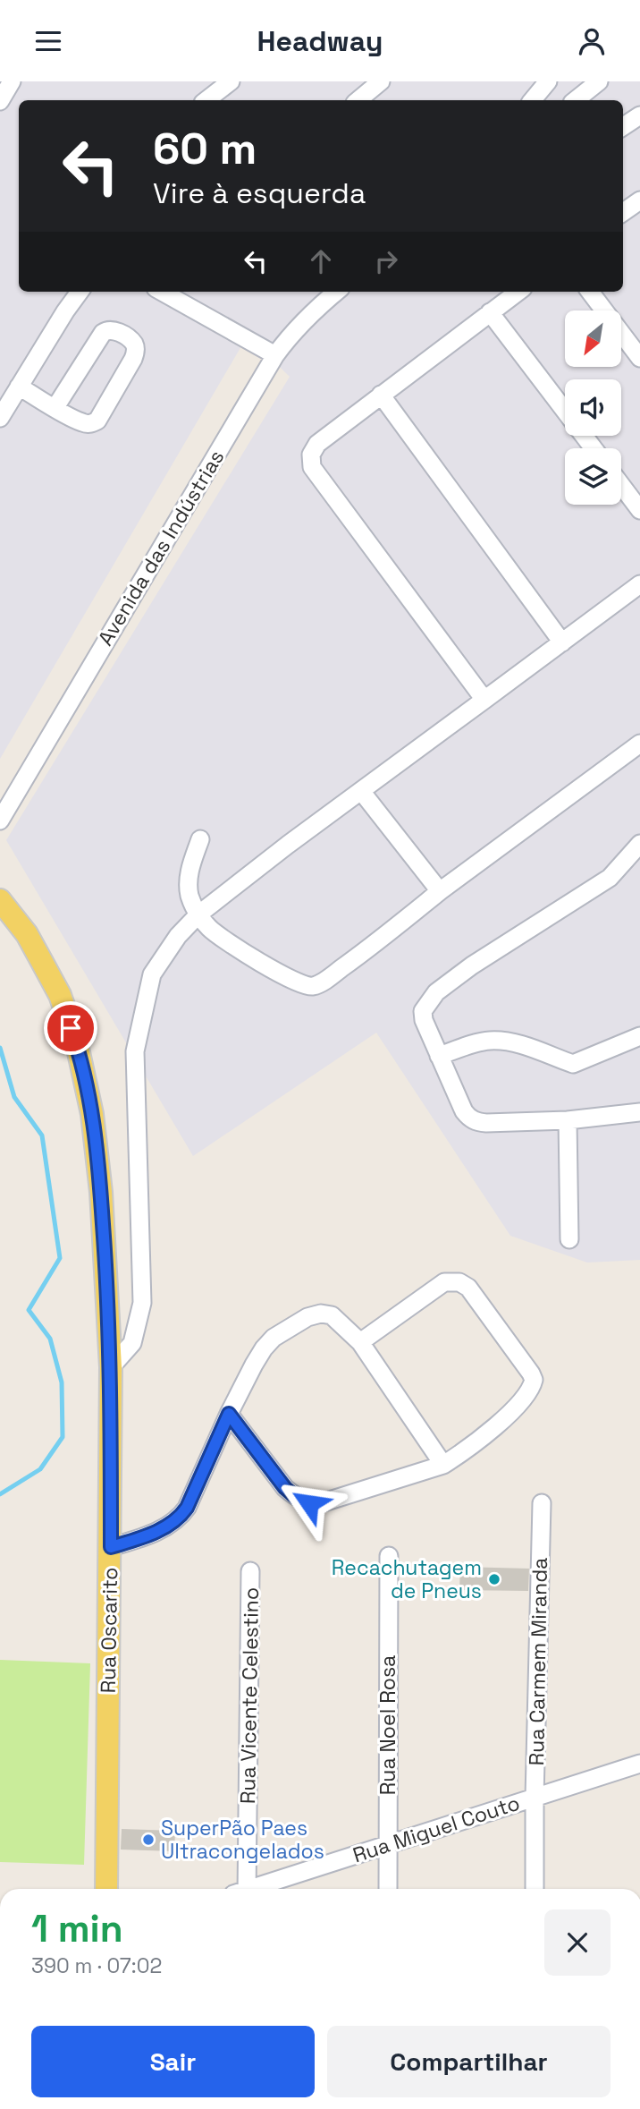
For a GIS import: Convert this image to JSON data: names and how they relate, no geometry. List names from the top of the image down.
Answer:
{
  "streets": {
    "main road": ["Rua Oscarito"],
    "street": [
      "Avenida das Indústrias",
      "Rua Carmem Miranda",
      "Rua Vicente Celestino",
      "Rua Noel Rosa",
      "Rua Miguel Couto"
    ]
  },
  "crossings": [
    ["Rua Carmem Miranda", "Rua Miguel Couto"],
    ["Rua Noel Rosa", "Rua Miguel Couto"]
  ],
  "places": ["Recachutagem de Pneus", "SuperPão Paes Ultracongelados"],
  "north": "bottom left",
  "page": {
    "header": "Headway",
    "turn": ["60 m", "Vire à esquerda"],
    "heading": ["1 min", "390 m · 07:02"],
    "buttons": ["Sair", "Compartilhar"]
  }
}
